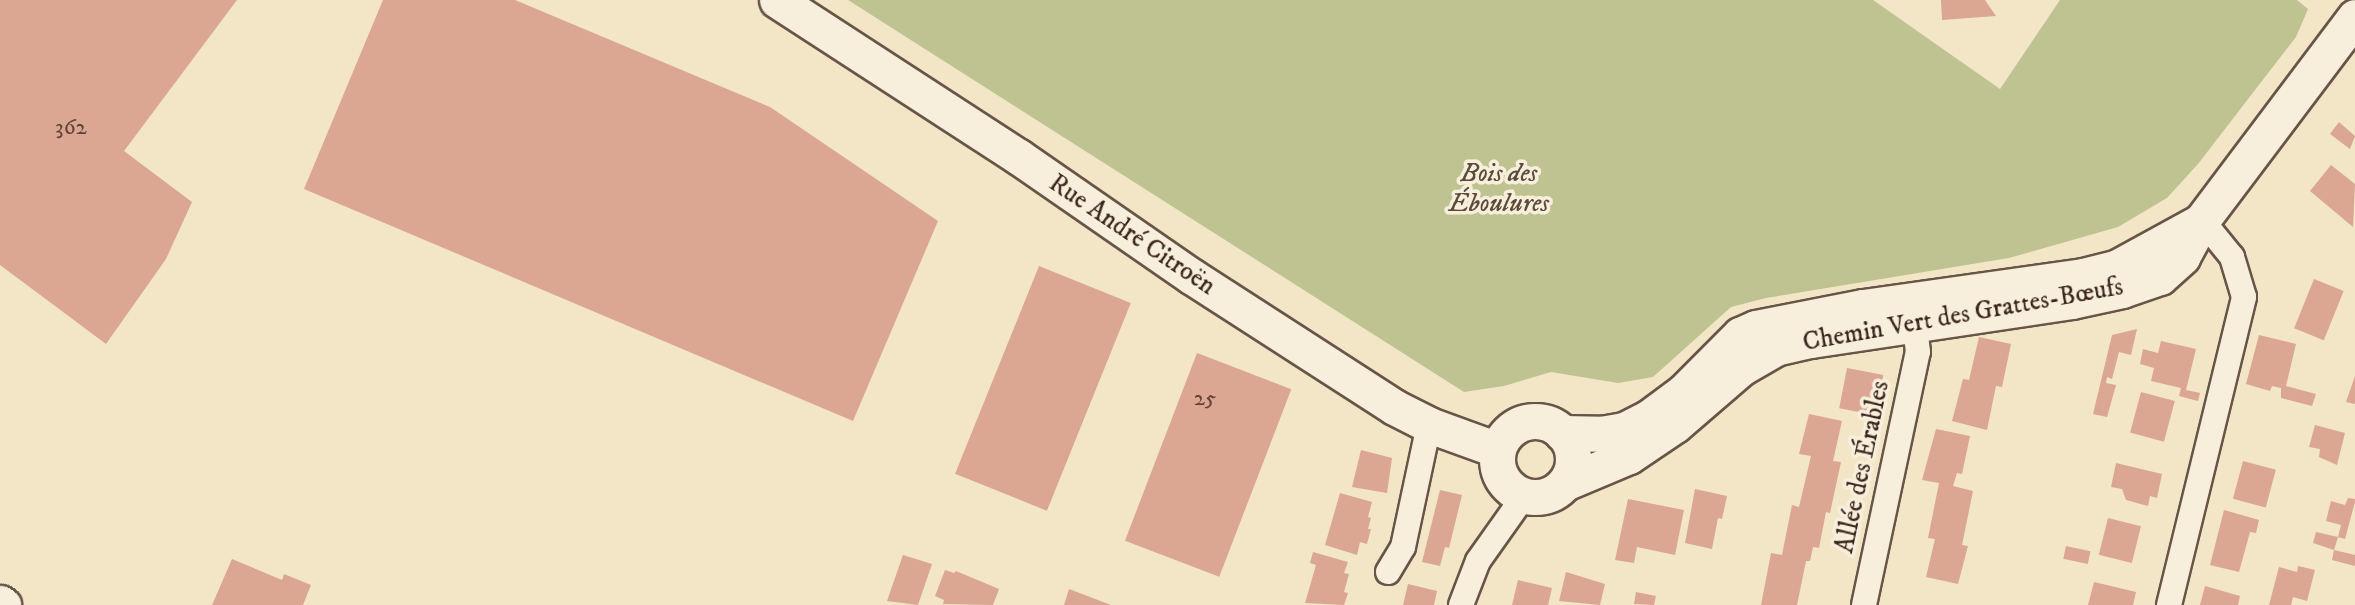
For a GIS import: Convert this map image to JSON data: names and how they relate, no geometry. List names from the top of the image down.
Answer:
{
  "streets": {
    "main road": ["Rue André Citroën", "Chemin Vert des Grattes-Bœufs"],
    "street": ["Allée des Érables"]
  },
  "crossings": [
    ["Rue André Citroën", "Chemin Vert des Grattes-Bœufs"],
    ["Chemin Vert des Grattes-Bœufs", "Allée des Érables"]
  ],
  "parks": ["Bois des Éboulures"],
  "house_numbers": ["362", "25"]
}
